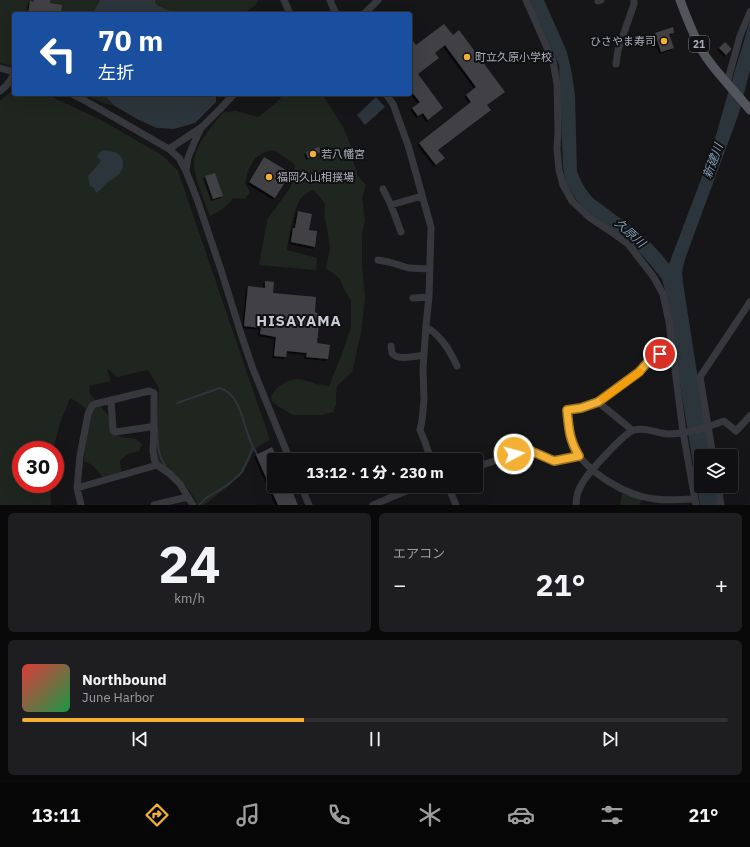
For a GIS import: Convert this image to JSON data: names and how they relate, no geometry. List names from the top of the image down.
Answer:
{
  "streets": {
    "main road": ["21"]
  },
  "districts": ["HISAYAMA"],
  "water": ["新建川", "久原川"],
  "places": [
    "ひさやま寿司",
    "町立久原小学校",
    "若八幡宮",
    "福岡久山相撲場"
  ],
  "page": {
    "turn": ["70 m", "左折"],
    "limit": "30",
    "trip": "13:12 · 1 分 · 230 m",
    "tile": [
      ["24", "km/h"],
      "エアコン"
    ],
    "heat": ["−", "21°", "+"],
    "song": ["Northbound", "June Harbor"],
    "tabs": ["13:11", "21°"]
  }
}
